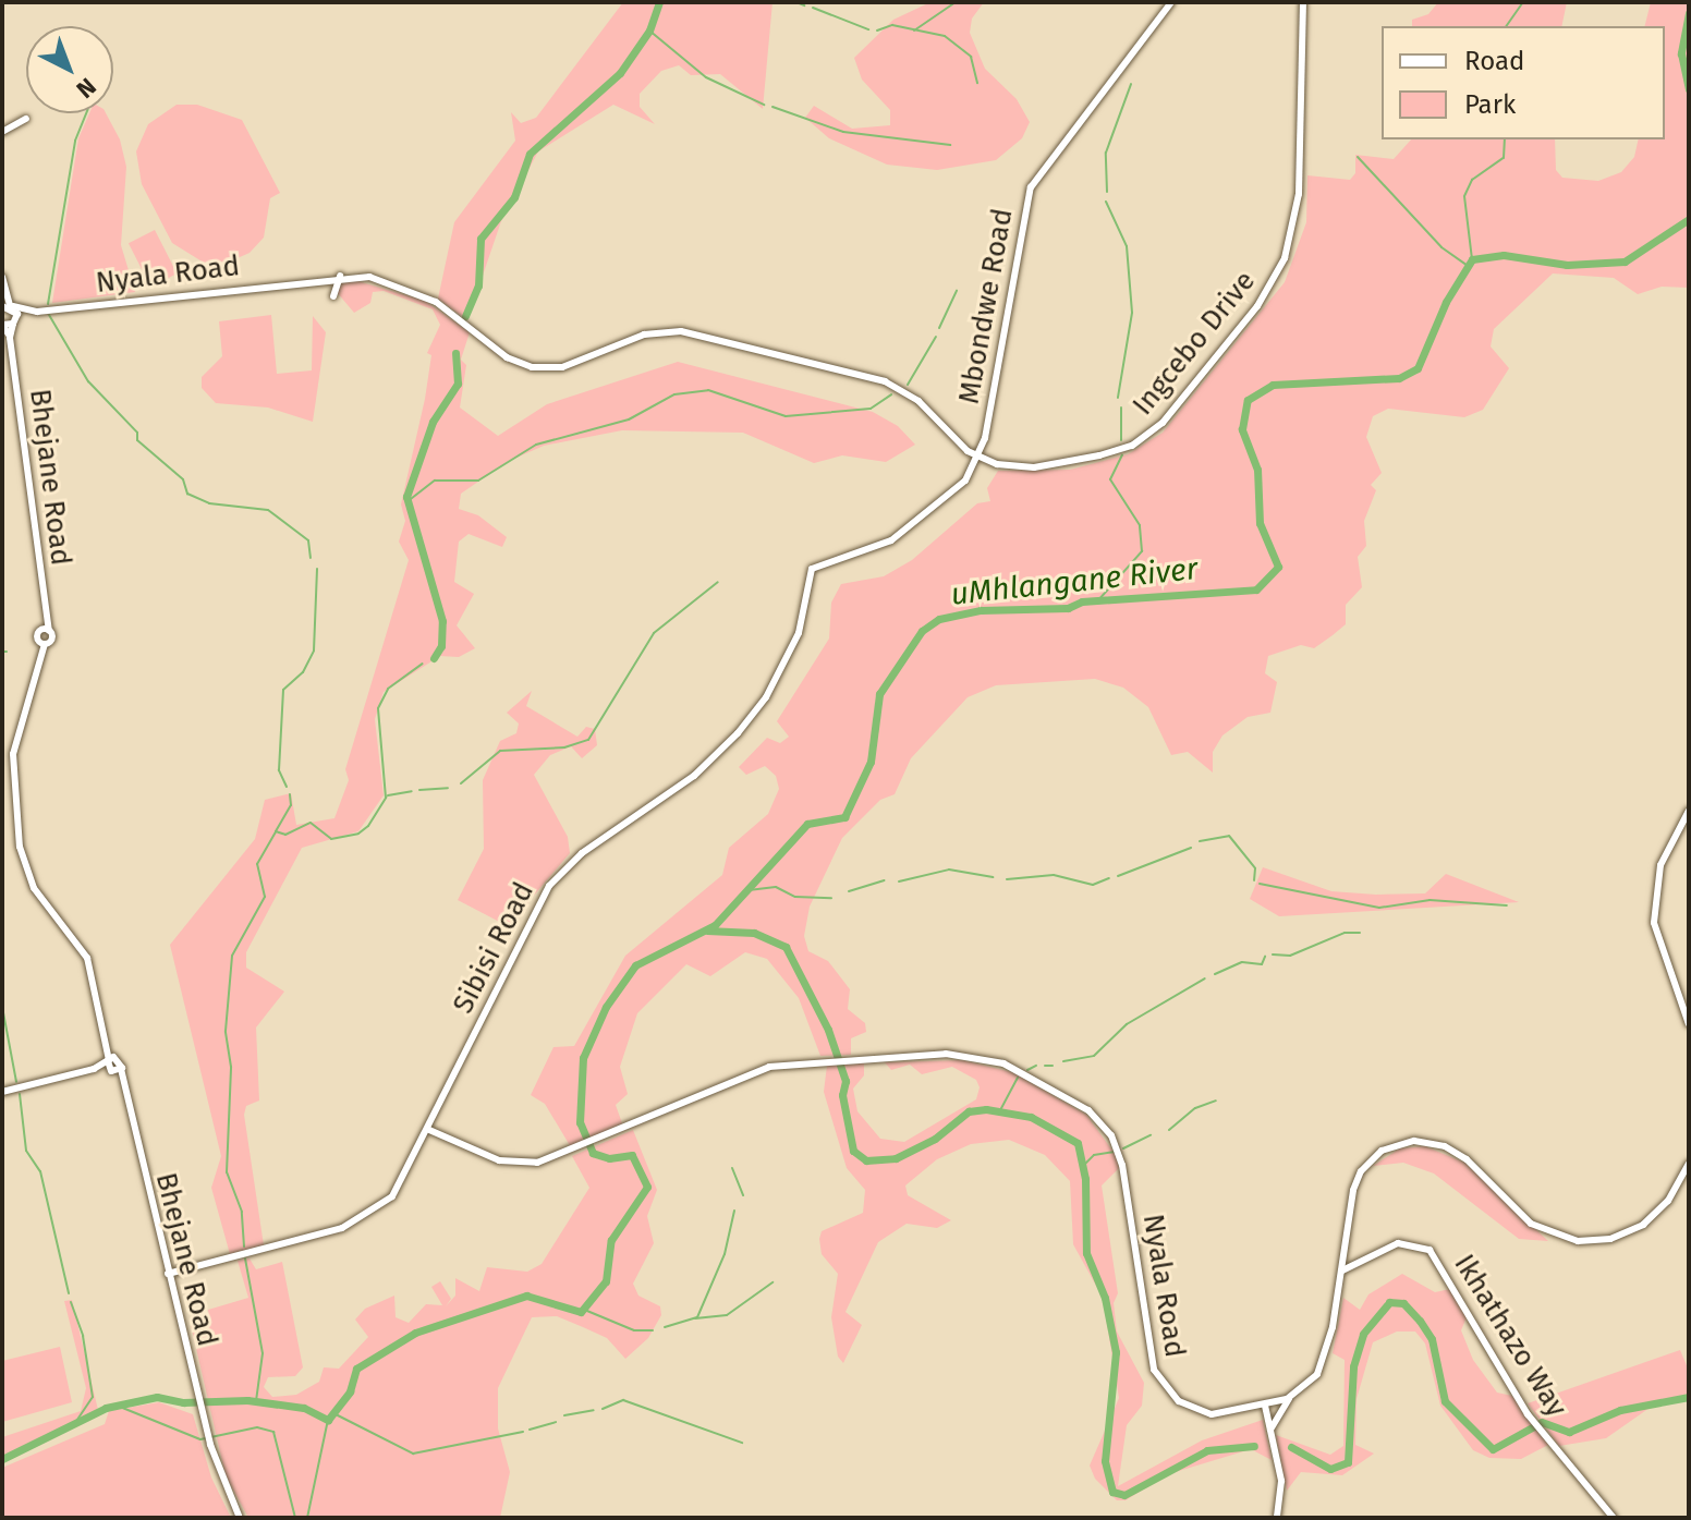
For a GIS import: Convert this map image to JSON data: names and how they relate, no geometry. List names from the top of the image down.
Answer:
{
  "streets": {
    "street": [
      "Nyala Road",
      "Mbondwe Road",
      "Ingcebo Drive",
      "Bhejane Road",
      "Sibisi Road",
      "Ikhathazo Way"
    ]
  },
  "crossings": [
    ["Nyala Road", "Mbondwe Road"],
    ["Nyala Road", "Ingcebo Drive"],
    ["Nyala Road", "Bhejane Road"],
    ["Nyala Road", "Sibisi Road"],
    ["Nyala Road", "Ikhathazo Way"],
    ["Mbondwe Road", "Ingcebo Drive"],
    ["Mbondwe Road", "Sibisi Road"],
    ["Bhejane Road", "Sibisi Road"]
  ],
  "water": ["uMhlangane River"],
  "legend": ["Road", "Park"],
  "north": "bottom right"
}
